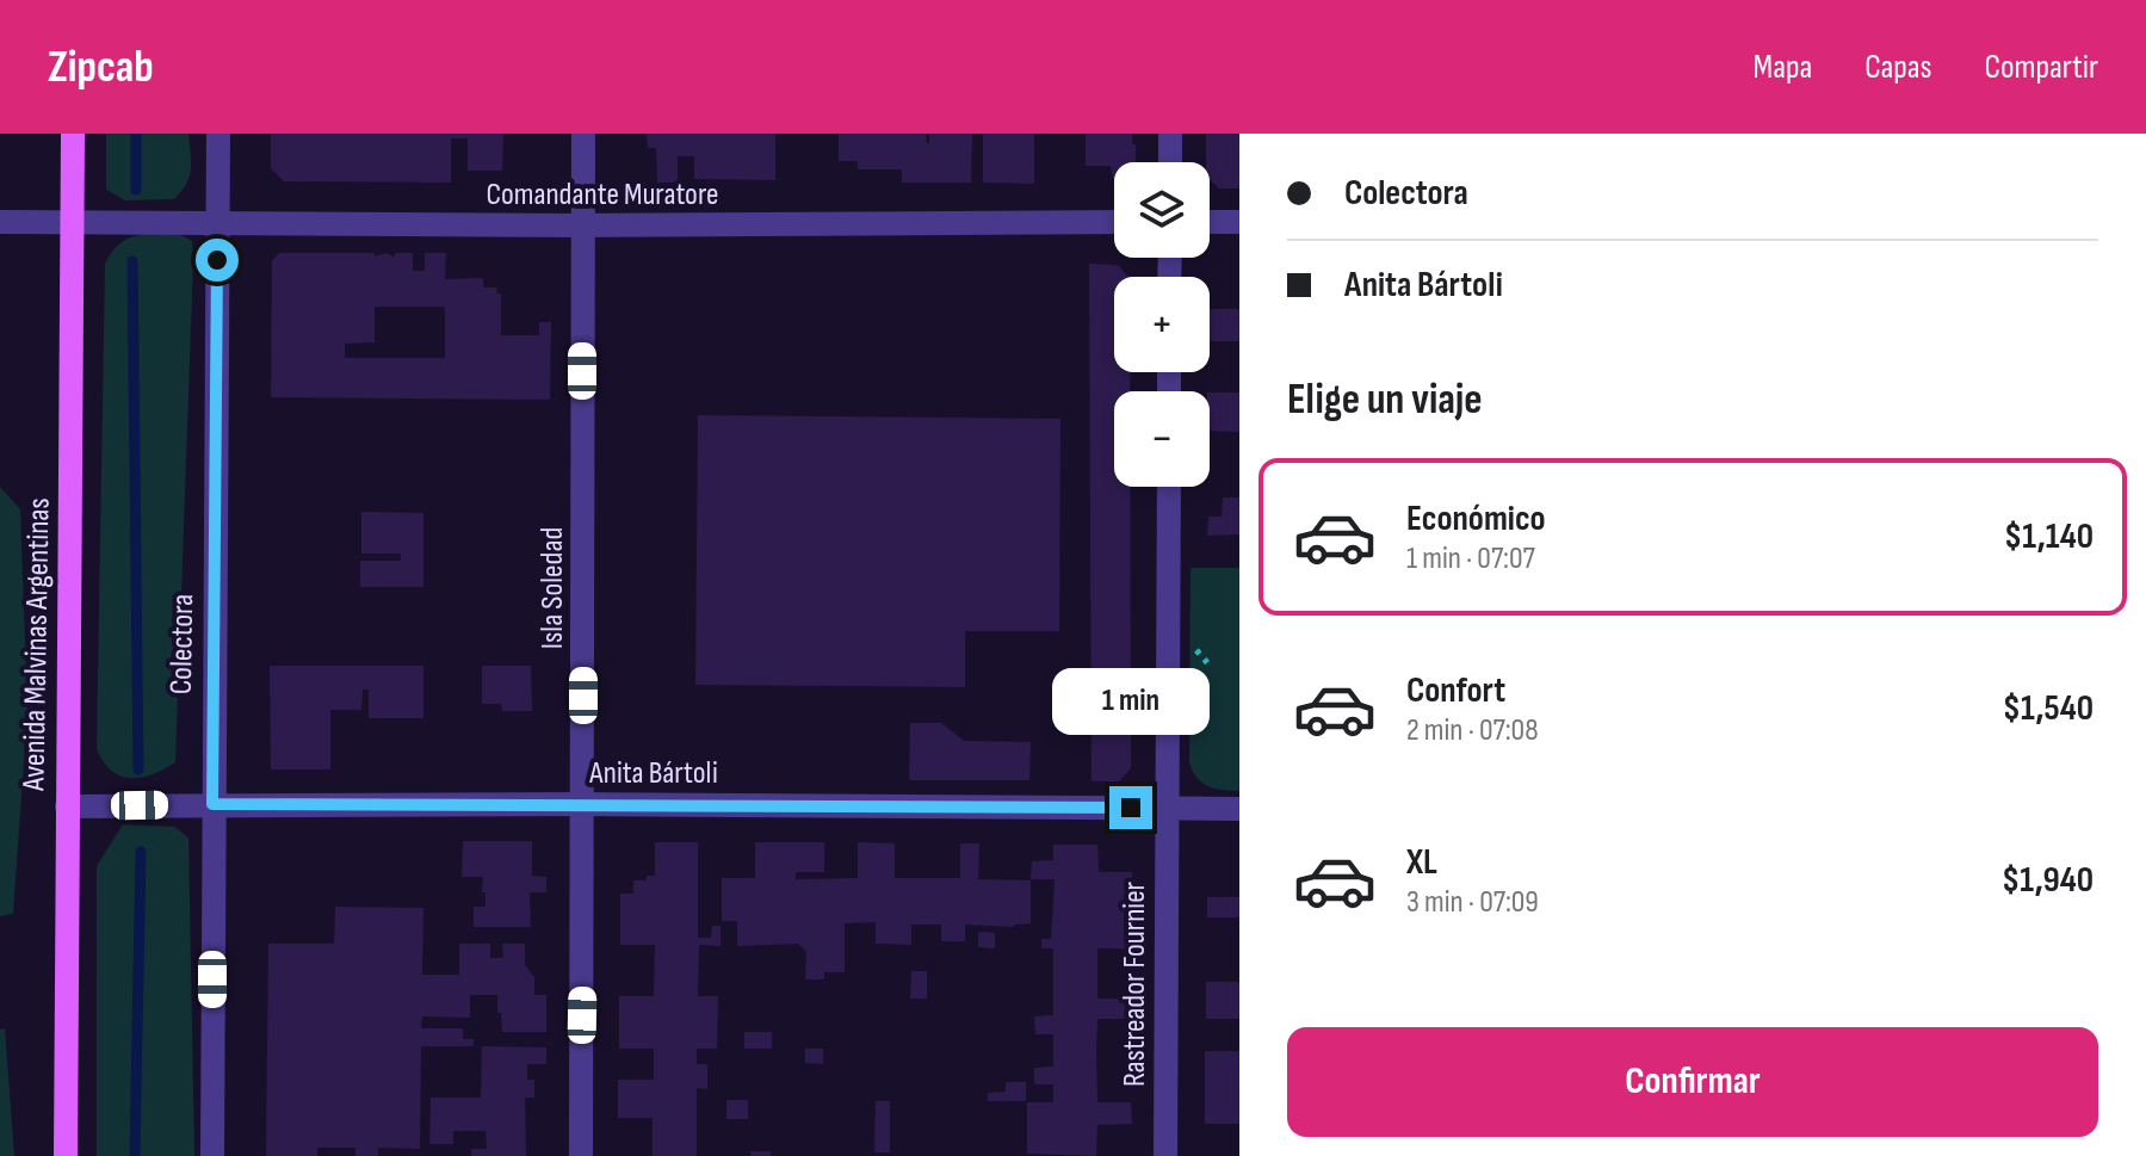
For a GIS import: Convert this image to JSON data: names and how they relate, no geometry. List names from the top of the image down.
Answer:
{
  "streets": {
    "main road": ["Avenida Malvinas Argentinas"],
    "street": [
      "Comandante Muratore",
      "Isla Soledad",
      "Colectora",
      "Anita Bártoli",
      "Rastreador Fournier"
    ]
  },
  "crossings": [
    ["Comandante Muratore", "Isla Soledad"],
    ["Comandante Muratore", "Avenida Malvinas Argentinas"],
    ["Comandante Muratore", "Colectora"],
    ["Isla Soledad", "Anita Bártoli"],
    ["Avenida Malvinas Argentinas", "Anita Bártoli"],
    ["Colectora", "Anita Bártoli"],
    ["Anita Bártoli", "Rastreador Fournier"]
  ],
  "page": {
    "header": "Zipcab",
    "nav": ["Mapa", "Capas", "Compartir"],
    "banner": ["Colectora", "Anita Bártoli"],
    "map_buttons": ["+", "−"],
    "heading": "Elige un viaje",
    "list": [
      {
        "name": "Económico",
        "note": "1 min · 07:07",
        "value": "$1,140"
      },
      {
        "name": "Confort",
        "note": "2 min · 07:08",
        "value": "$1,540"
      },
      {
        "name": "XL",
        "note": "3 min · 07:09",
        "value": "$1,940"
      }
    ],
    "bubble": "1 min",
    "buttons": "Confirmar"
  }
}
